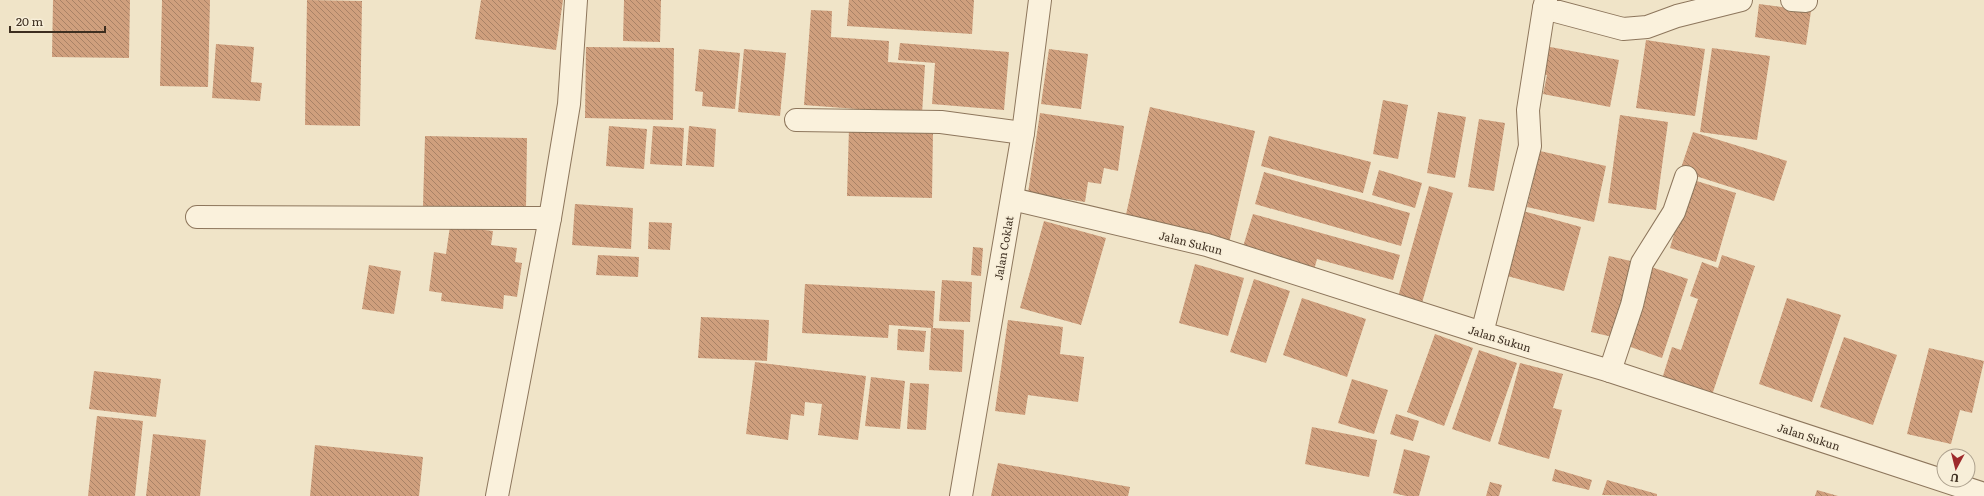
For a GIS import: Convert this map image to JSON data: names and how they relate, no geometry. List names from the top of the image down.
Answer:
{
  "streets": {
    "street": ["Jalan Sukun", "Jalan Coklat"]
  },
  "crossings": [
    ["Jalan Sukun", "Jalan Coklat"]
  ],
  "scale_bar": "20 m",
  "north": "bottom"
}
